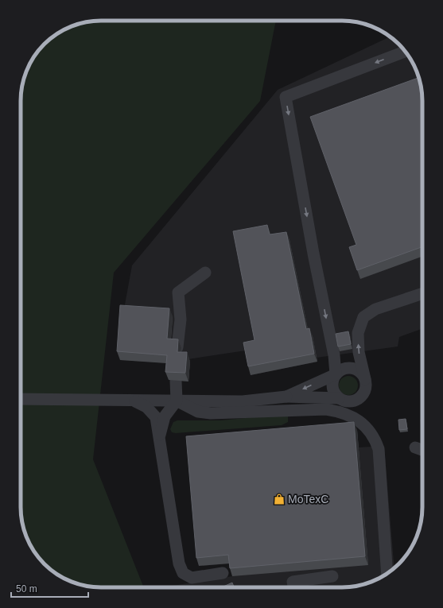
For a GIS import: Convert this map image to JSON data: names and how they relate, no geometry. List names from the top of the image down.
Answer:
{
  "places": {
    "shop": ["MoTexC"]
  },
  "scale_bar": "50 m"
}
